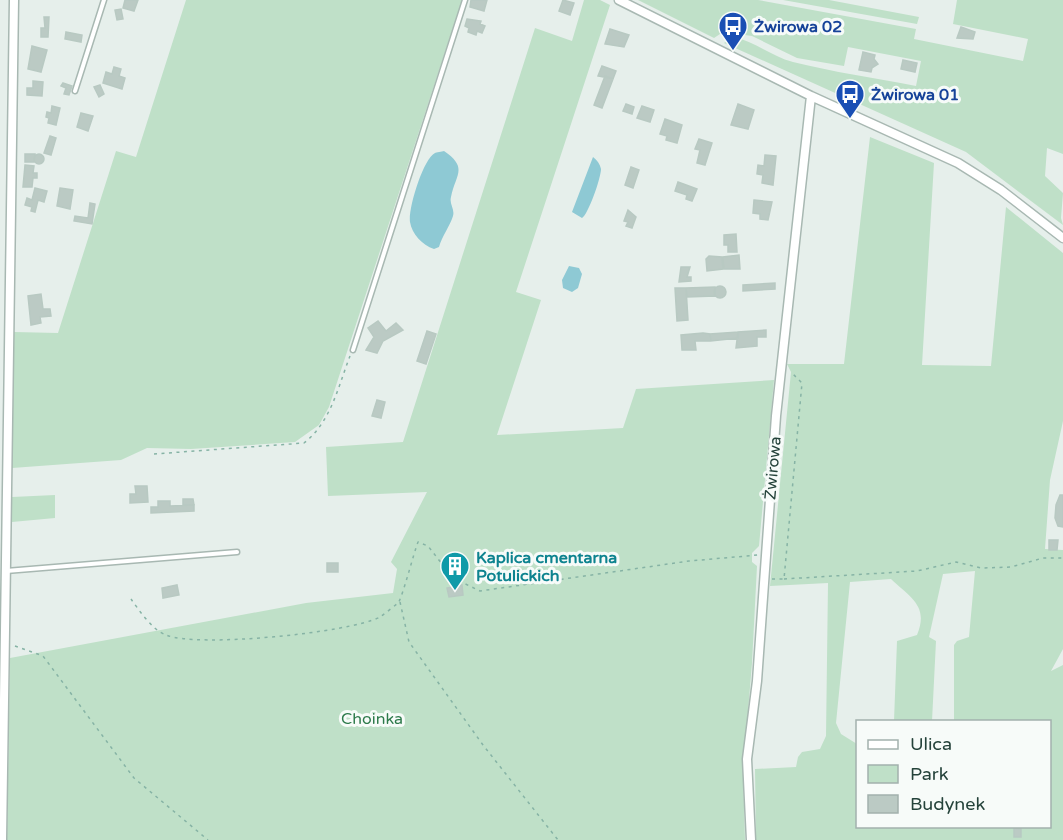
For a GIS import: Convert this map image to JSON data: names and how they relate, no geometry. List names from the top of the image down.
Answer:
{
  "streets": {
    "street": ["Żwirowa"]
  },
  "parks": ["Choinka"],
  "places": {
    "bus stop": ["Żwirowa 02", "Żwirowa 01"],
    "building": ["Kaplica cmentarna Potulickich"]
  },
  "legend": ["Ulica", "Park", "Budynek"]
}
